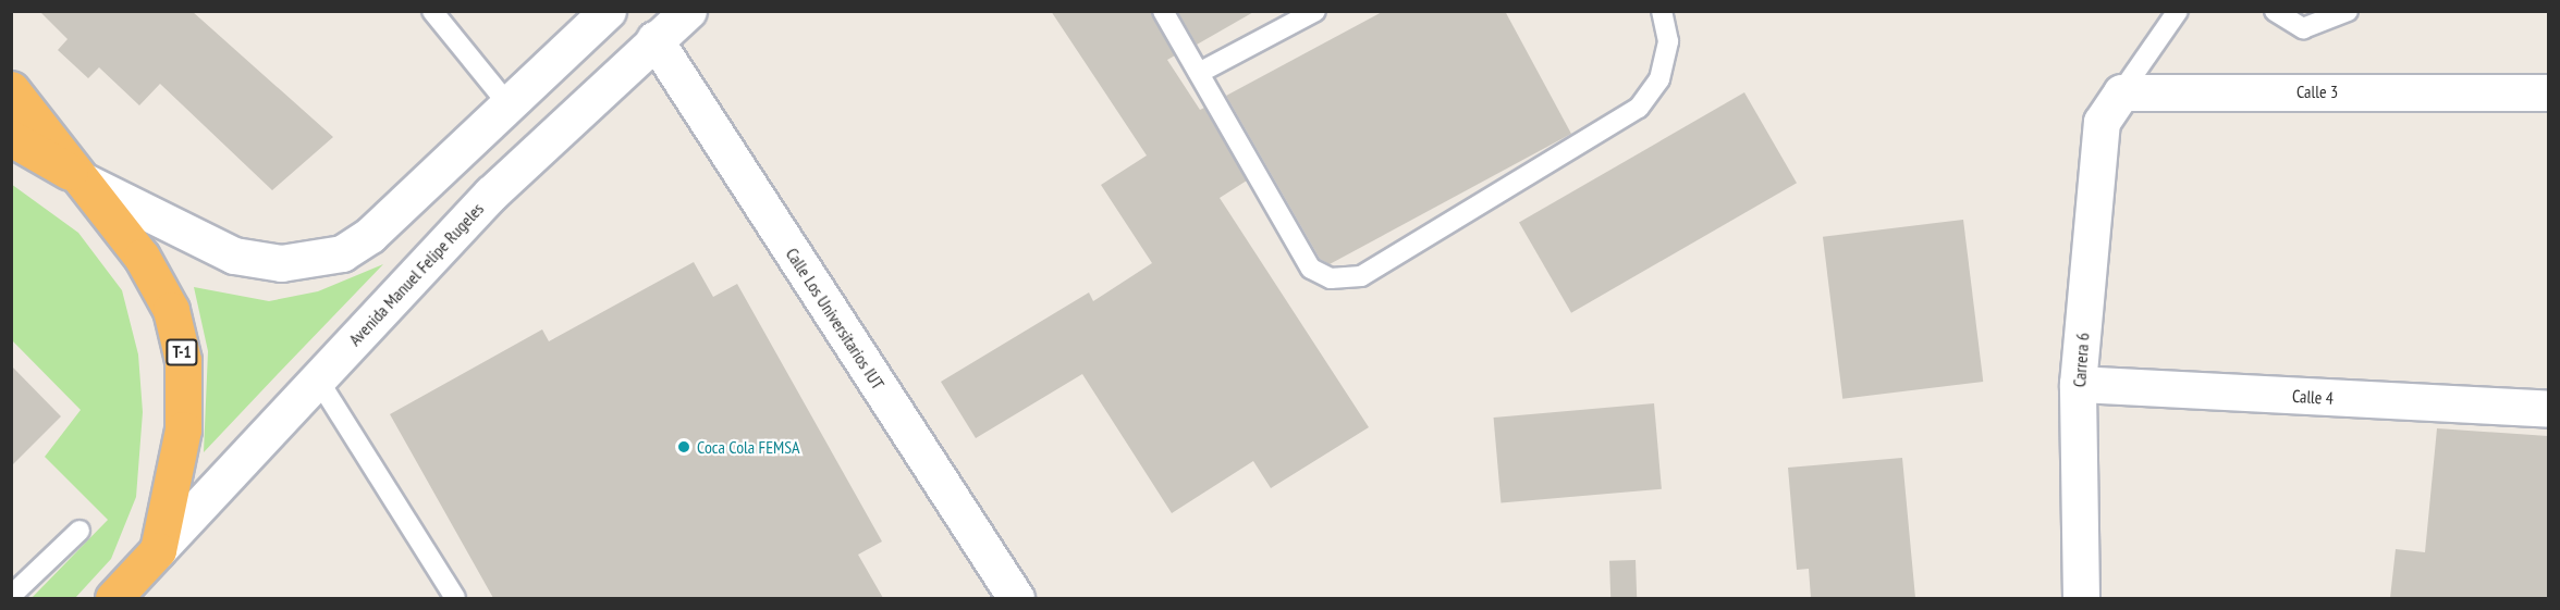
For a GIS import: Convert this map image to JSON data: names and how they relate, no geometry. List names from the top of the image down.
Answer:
{
  "streets": {
    "highway": ["T-1"],
    "street": [
      "Calle 3",
      "Avenida Manuel Felipe Rugeles",
      "Calle Los Universitarios IUT",
      "Carrera 6",
      "Calle 4"
    ]
  },
  "crossings": [
    ["Calle 3", "Carrera 6"],
    ["Avenida Manuel Felipe Rugeles", "Calle Los Universitarios IUT"],
    ["Avenida Manuel Felipe Rugeles", "T-1"],
    ["Carrera 6", "Calle 4"]
  ],
  "places": ["Coca Cola FEMSA"]
}
